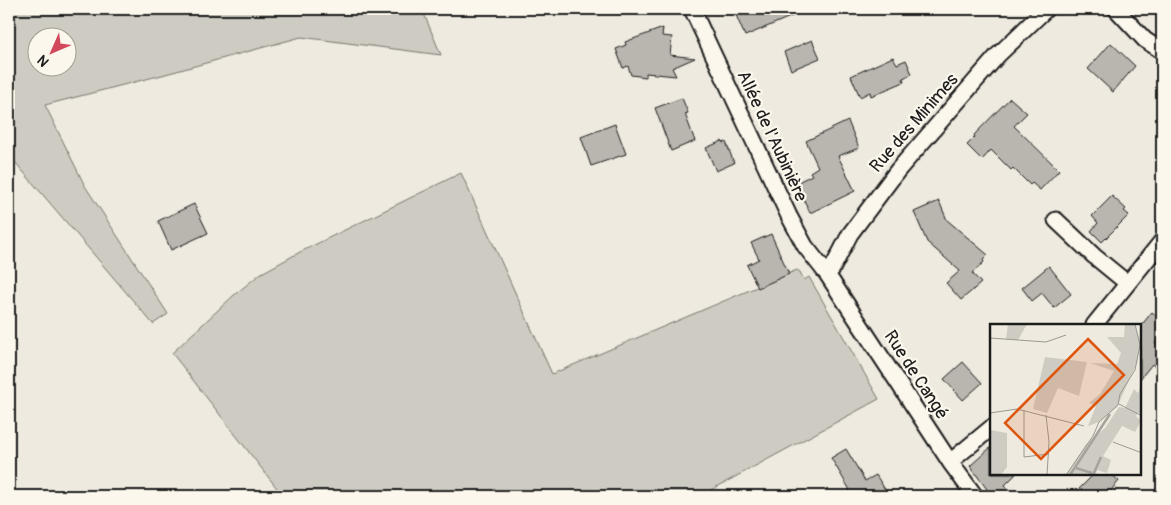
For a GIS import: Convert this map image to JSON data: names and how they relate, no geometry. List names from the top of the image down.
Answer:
{
  "streets": {
    "street": ["Rue des Minimes", "Allée de l'Aubinière", "Rue de Cangé"]
  },
  "crossings": [
    ["Rue des Minimes", "Allée de l'Aubinière"],
    ["Rue des Minimes", "Rue de Cangé"],
    ["Allée de l'Aubinière", "Rue de Cangé"]
  ],
  "north": "bottom left"
}
